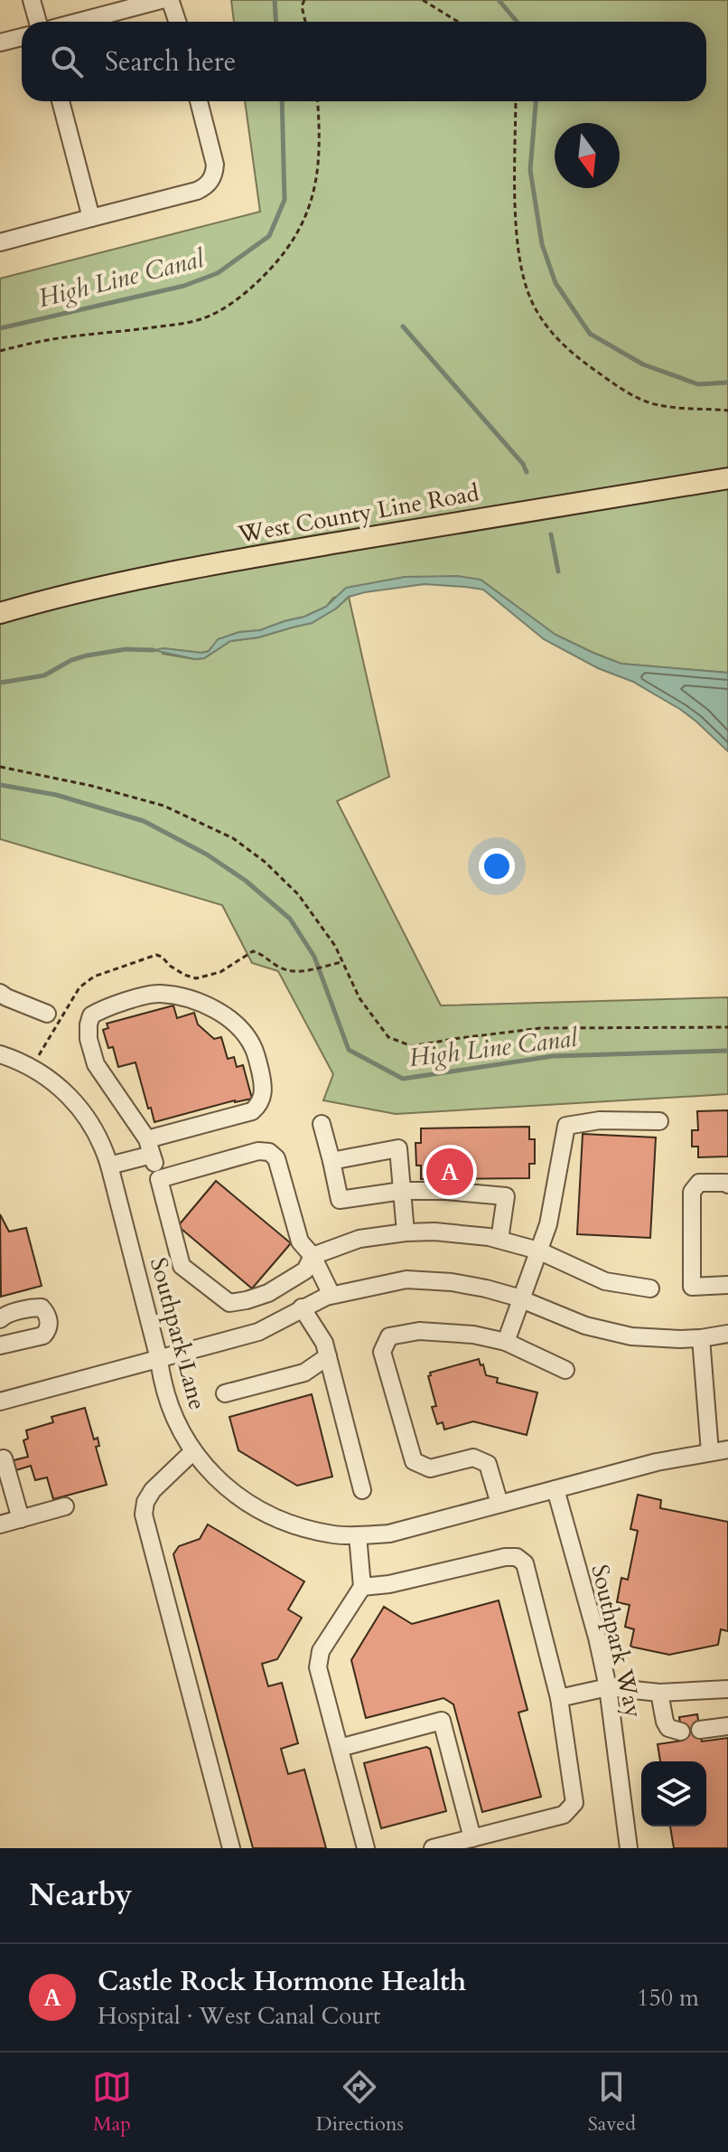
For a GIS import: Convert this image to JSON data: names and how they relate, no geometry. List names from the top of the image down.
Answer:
{
  "streets": {
    "main road": ["West County Line Road"],
    "street": ["Southpark Lane", "Southpark Way"]
  },
  "crossings": [
    ["Southpark Lane", "Southpark Way"]
  ],
  "water": ["High Line Canal"],
  "north": "bottom",
  "page": {
    "search": "Search here",
    "pins": "A",
    "heading": "Nearby",
    "list": [
      {
        "mark": "A",
        "name": "Castle Rock Hormone Health",
        "note": "Hospital · West Canal Court",
        "value": "150 m"
      }
    ],
    "nav": ["Map", "Directions", "Saved"]
  }
}
